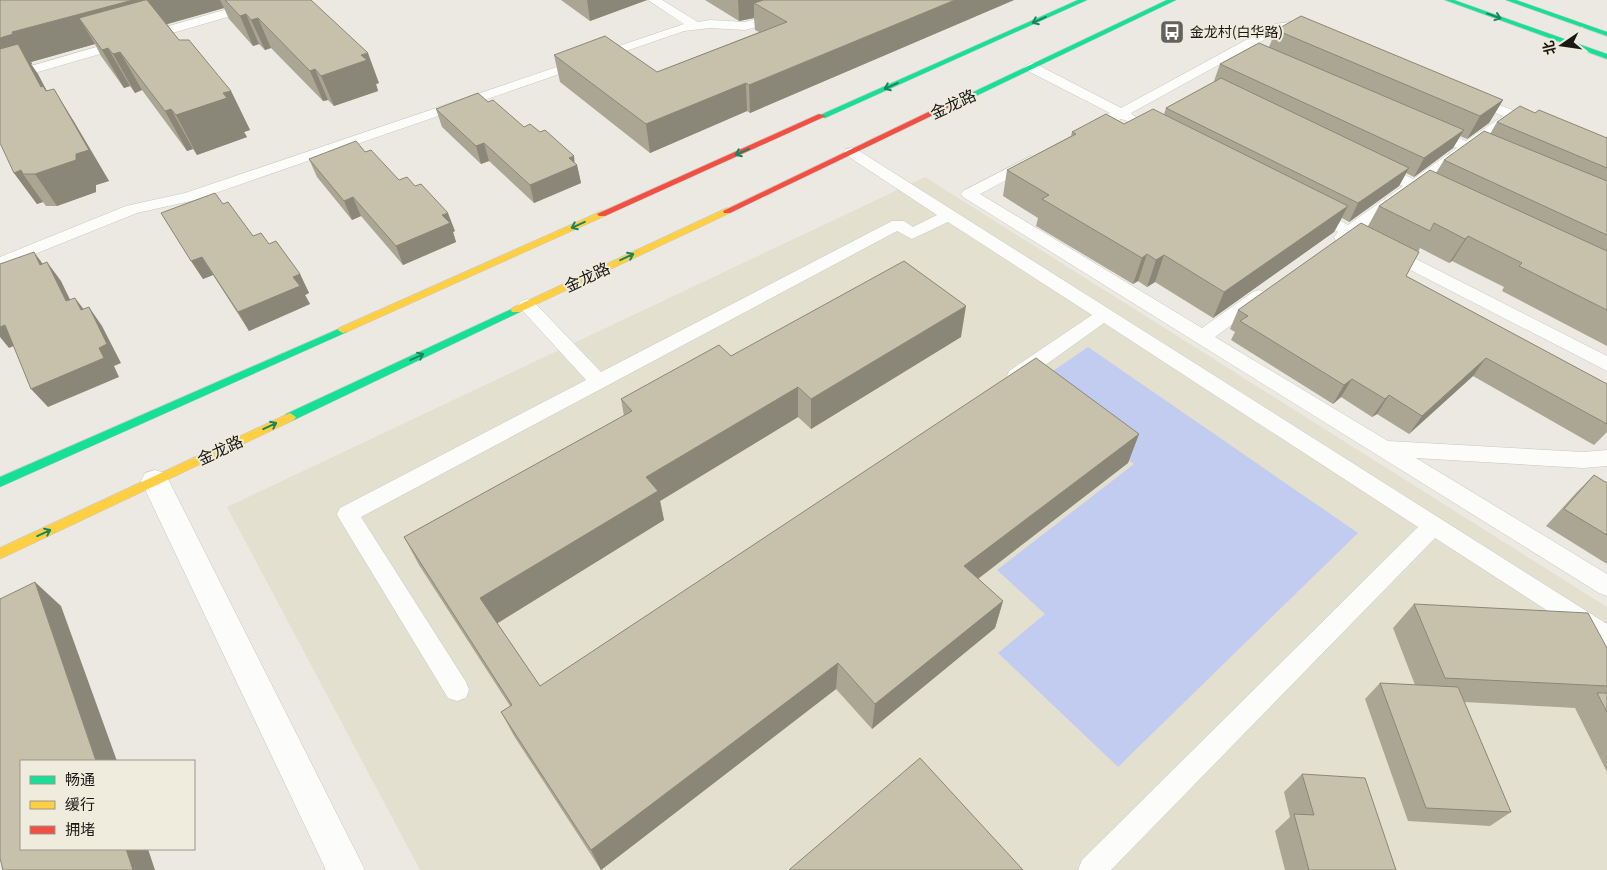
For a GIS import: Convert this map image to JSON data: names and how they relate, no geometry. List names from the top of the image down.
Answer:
{
  "streets": {
    "main road": ["金龙路"]
  },
  "places": {
    "bus stop": ["金龙村(白华路)"]
  },
  "legend": ["畅通", "缓行", "拥堵"],
  "north": "left"
}
